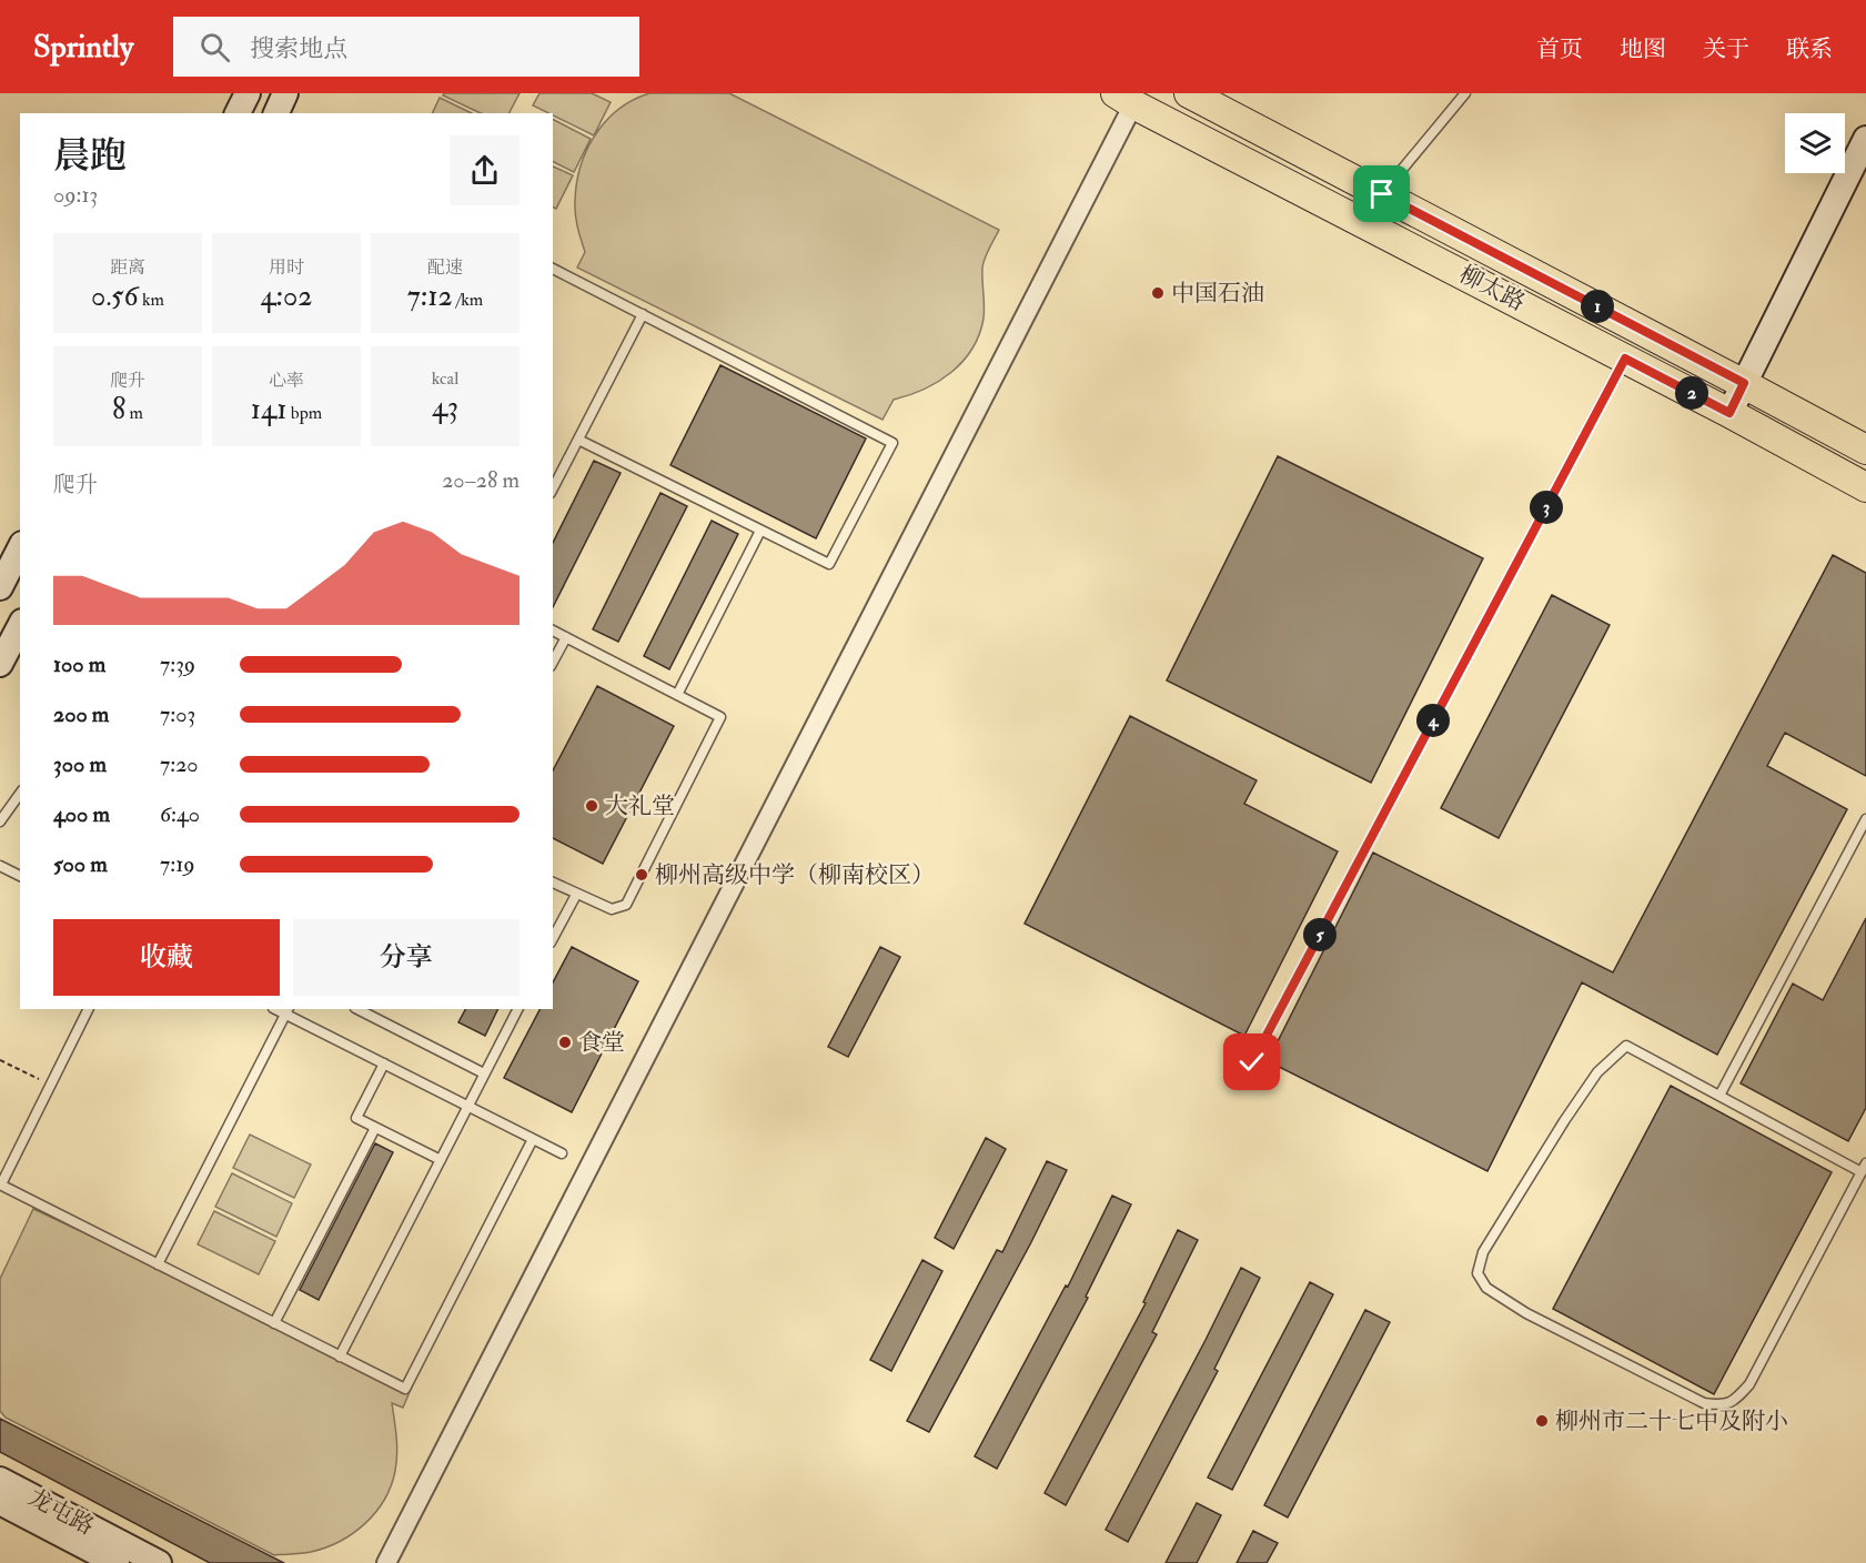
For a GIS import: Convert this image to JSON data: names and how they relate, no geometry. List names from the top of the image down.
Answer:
{
  "streets": {
    "main road": ["柳太路", "龙屯路"]
  },
  "places": [
    "中国石油",
    "大礼堂",
    "柳州高级中学（柳南校区）",
    "食堂",
    "柳州市二十七中及附小"
  ],
  "page": {
    "header": "Sprintly",
    "search": "搜索地点",
    "nav": [
      "首页",
      "地图",
      "关于",
      "联系"
    ],
    "heading": ["晨跑", "09:13"],
    "stats": [
      ["距离", "0.56 km"],
      ["用时", "4:02"],
      ["配速", "7:12 /km"],
      ["爬升", "8 m"],
      ["心率", "141 bpm"],
      ["kcal", "43"]
    ],
    "pins": [
      "1",
      "2",
      "3",
      "4",
      "5"
    ],
    "chart": ["爬升", "20–28 m"],
    "list": [
      {
        "name": "100 m",
        "note": "7:39"
      },
      {
        "name": "200 m",
        "note": "7:03"
      },
      {
        "name": "300 m",
        "note": "7:20"
      },
      {
        "name": "400 m",
        "note": "6:40"
      },
      {
        "name": "500 m",
        "note": "7:19"
      }
    ],
    "buttons": ["收藏", "分享"]
  }
}
